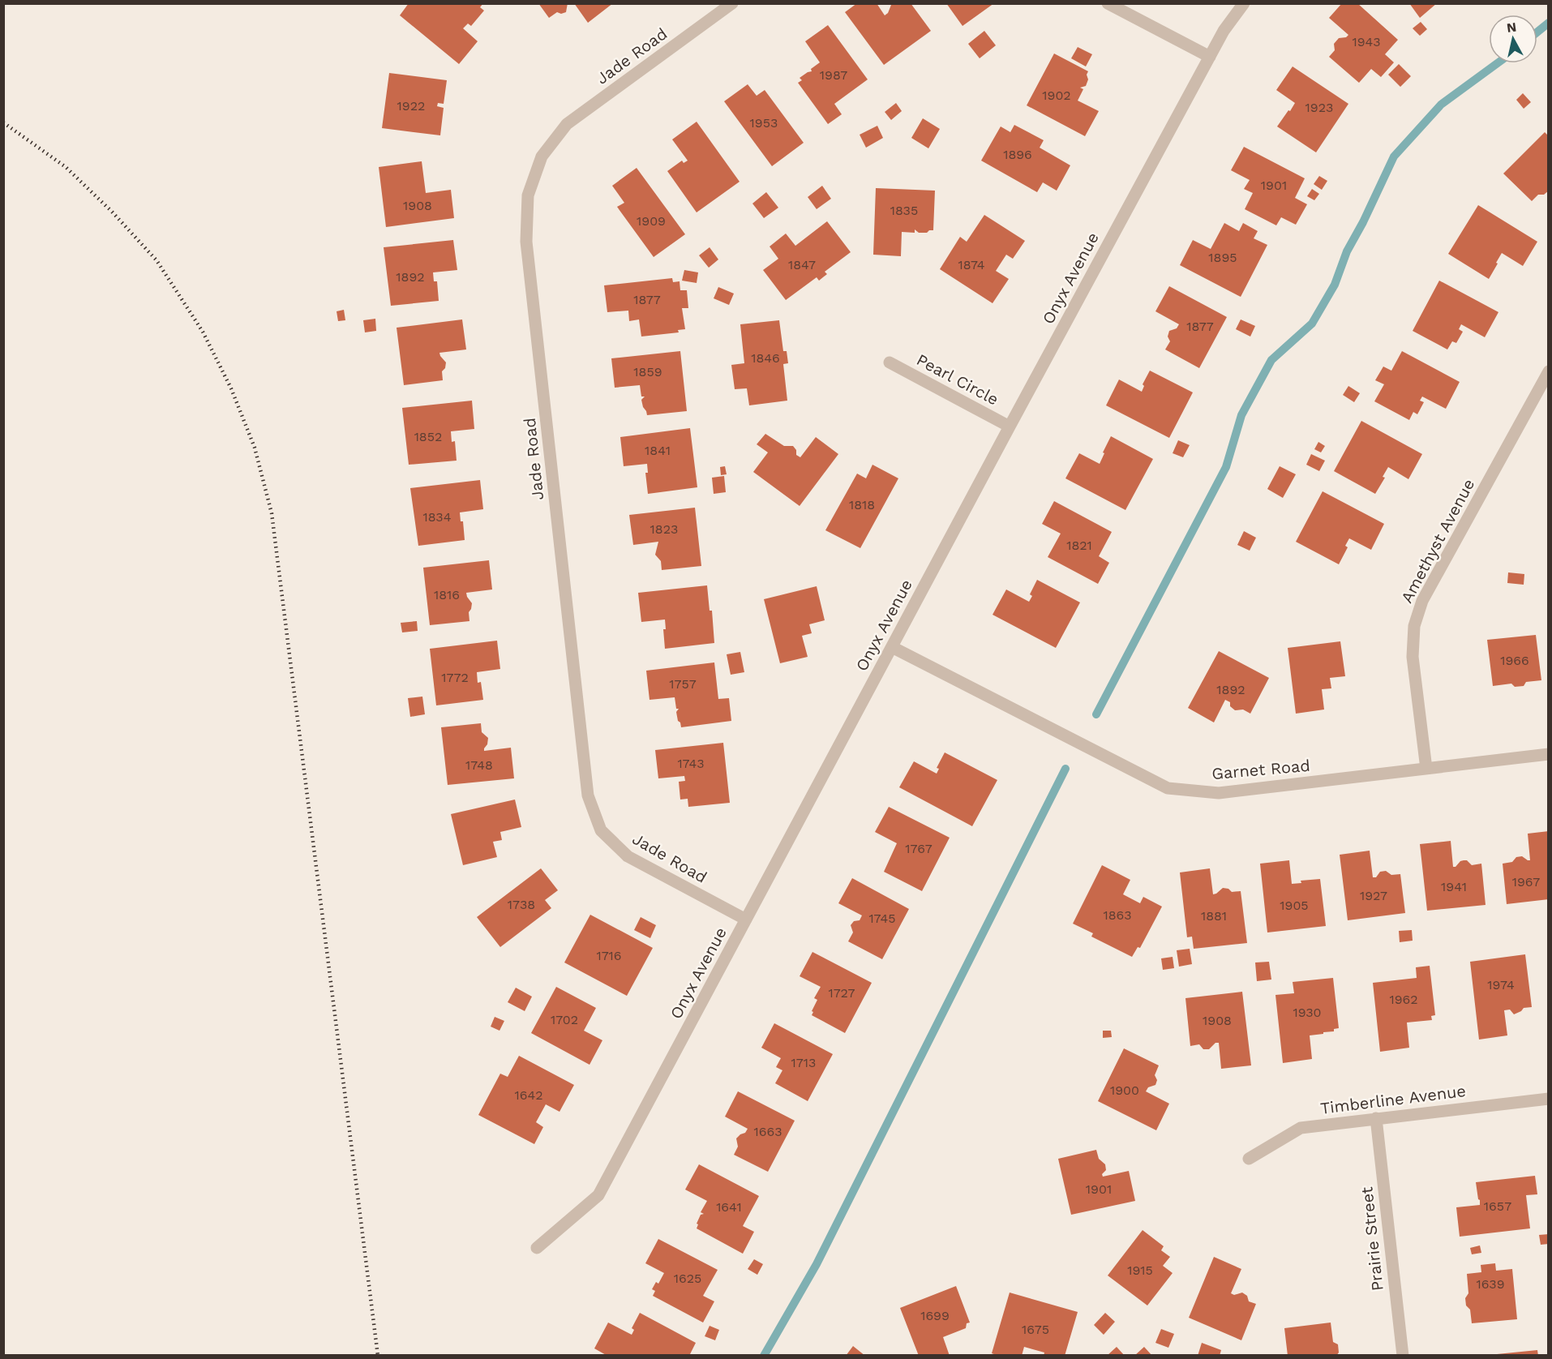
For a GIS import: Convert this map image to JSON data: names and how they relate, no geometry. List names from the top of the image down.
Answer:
{
  "streets": {
    "street": [
      "Jade Road",
      "Onyx Avenue",
      "Pearl Circle",
      "Amethyst Avenue",
      "Garnet Road",
      "Timberline Avenue",
      "Prairie Street"
    ]
  },
  "crossings": [
    ["Jade Road", "Onyx Avenue"],
    ["Onyx Avenue", "Pearl Circle"],
    ["Onyx Avenue", "Garnet Road"],
    ["Amethyst Avenue", "Garnet Road"],
    ["Timberline Avenue", "Prairie Street"]
  ],
  "house_numbers": [
    "1943",
    "1987",
    "1902",
    "1922",
    "1923",
    "1953",
    "1896",
    "1901",
    "1908",
    "1835",
    "1909",
    "1895",
    "1847",
    "1874",
    "1892",
    "1877",
    "1877",
    "1846",
    "1859",
    "1852",
    "1841",
    "1818",
    "1834",
    "1823",
    "1821",
    "1816",
    "1966",
    "1772",
    "1757",
    "1892",
    "1743",
    "1748",
    "1767",
    "1967",
    "1941",
    "1927",
    "1738",
    "1905",
    "1863",
    "1881",
    "1745",
    "1716",
    "1974",
    "1727",
    "1962",
    "1930",
    "1702",
    "1908",
    "1713",
    "1900",
    "1642",
    "1663",
    "1901",
    "1657",
    "1641",
    "1915",
    "1625",
    "1639",
    "1699",
    "1675"
  ],
  "north": "top"
}
